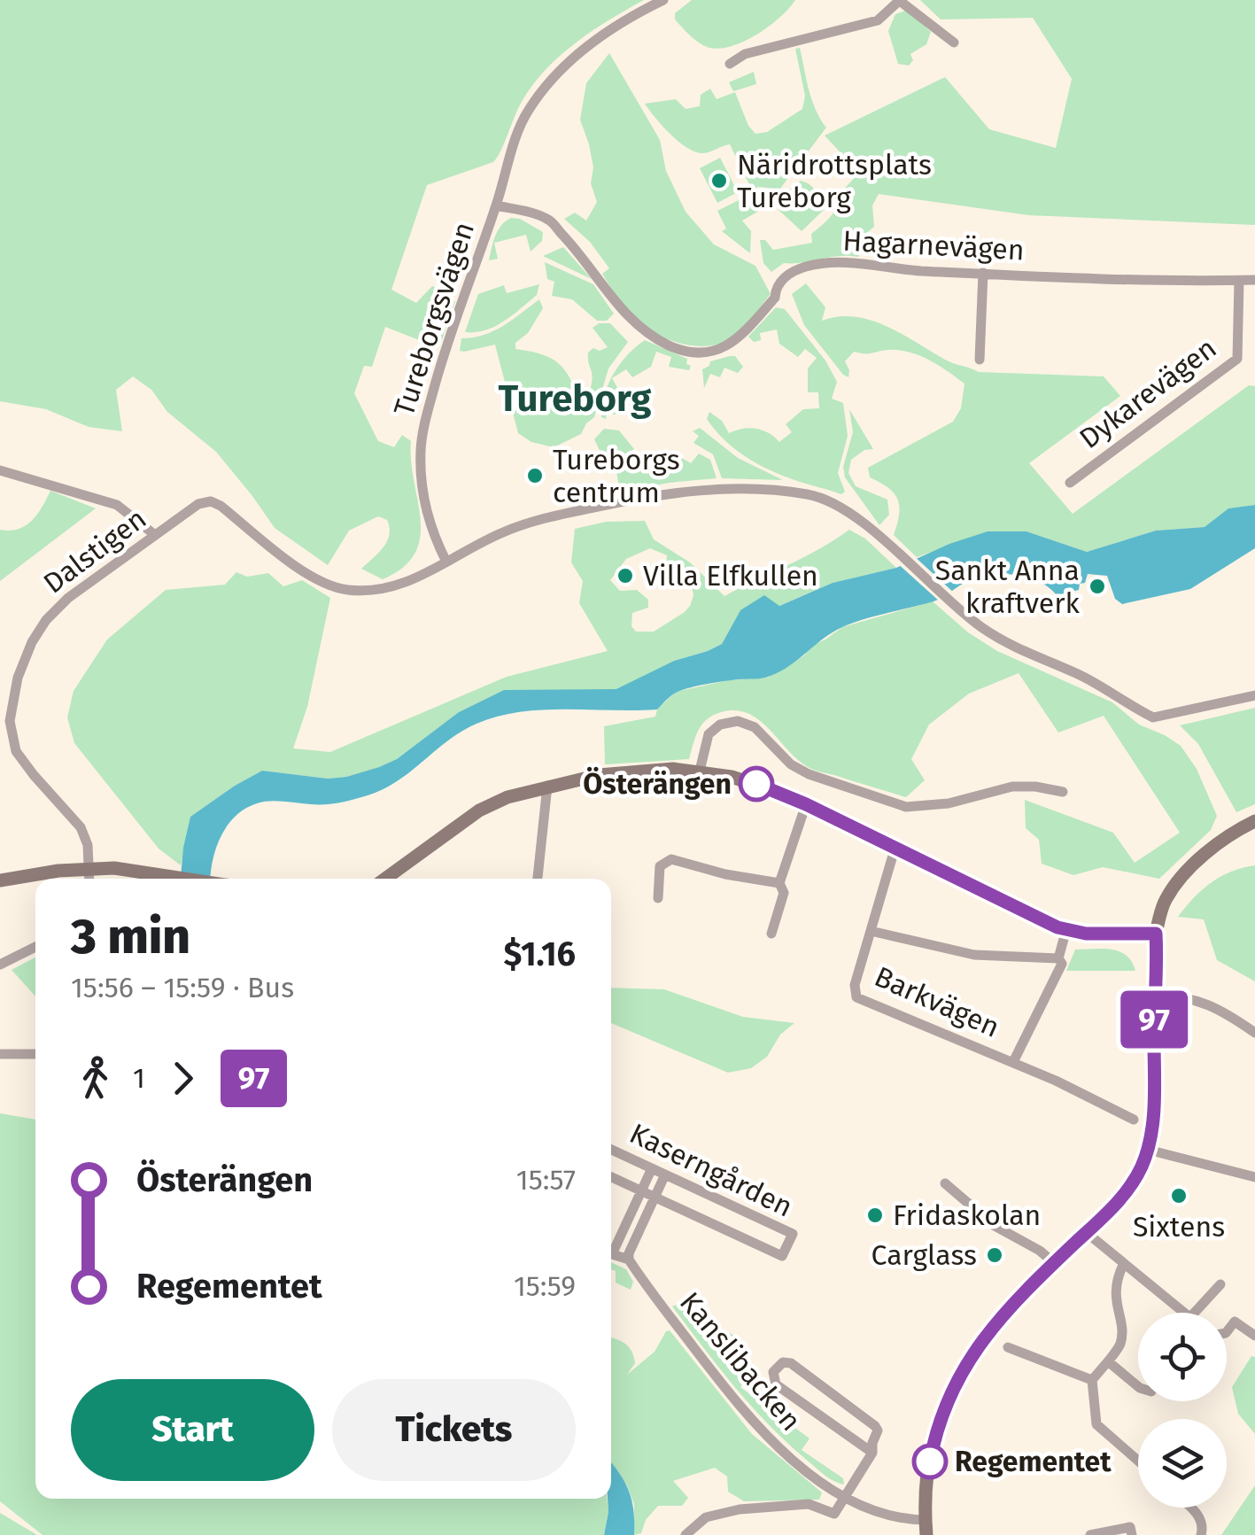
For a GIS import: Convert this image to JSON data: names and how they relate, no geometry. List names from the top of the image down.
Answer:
{
  "streets": {
    "street": [
      "Hagarnevägen",
      "Tureborgsvägen",
      "Dykarevägen",
      "Dalstigen",
      "Barkvägen",
      "Kaserngården",
      "Kanslibacken"
    ]
  },
  "crossings": [
    ["Hagarnevägen", "Tureborgsvägen"],
    ["Hagarnevägen", "Dykarevägen"],
    ["Tureborgsvägen", "Dalstigen"]
  ],
  "districts": ["Tureborg"],
  "places": [
    "Näridrottsplats Tureborg",
    "Tureborgs centrum",
    "Villa Elfkullen",
    "Sankt Anna kraftverk",
    "Österängen",
    "Sixtens",
    "Fridaskolan",
    "Carglass",
    "Regementet"
  ],
  "lines": ["bus line 97"],
  "page": {
    "on_map": "97",
    "heading": ["3 min", "15:56 – 15:59 · Bus", "$1.16"],
    "legs": ["1", "97"],
    "list": [
      {
        "name": "Österängen",
        "value": "15:57"
      },
      {
        "name": "Regementet",
        "value": "15:59"
      }
    ],
    "buttons": ["Start", "Tickets"]
  }
}
